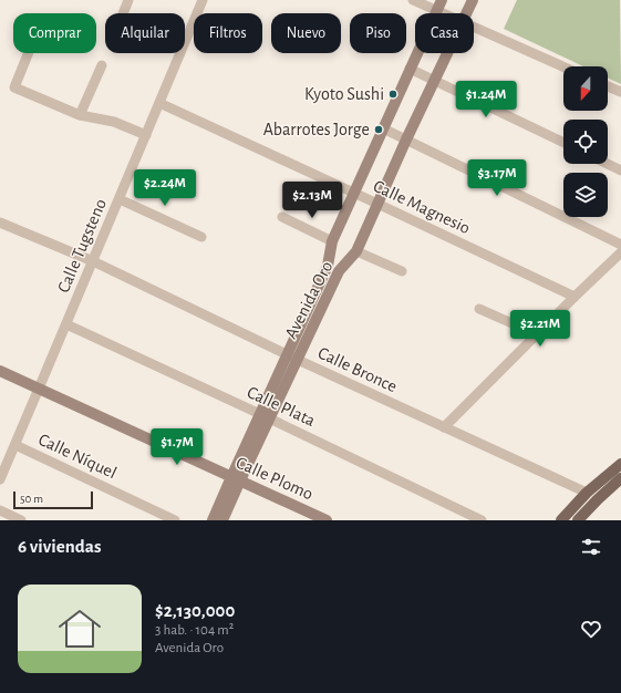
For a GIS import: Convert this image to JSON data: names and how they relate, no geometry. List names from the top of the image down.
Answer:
{
  "streets": {
    "main road": ["Avenida Oro", "Calle Plomo"],
    "street": [
      "Calle Magnesio",
      "Calle Tugsteno",
      "Calle Bronce",
      "Calle Plata",
      "Calle Níquel"
    ]
  },
  "crossings": [
    ["Calle Magnesio", "Calle Tugsteno"],
    ["Calle Magnesio", "Avenida Oro"],
    ["Calle Tugsteno", "Calle Bronce"],
    ["Calle Tugsteno", "Calle Plata"],
    ["Calle Tugsteno", "Calle Níquel"],
    ["Calle Tugsteno", "Calle Plomo"],
    ["Avenida Oro", "Calle Bronce"],
    ["Avenida Oro", "Calle Plata"],
    ["Avenida Oro", "Calle Plomo"]
  ],
  "places": ["Kyoto Sushi", "Abarrotes Jorge"],
  "scale_bar": "50 m",
  "north": "bottom",
  "page": {
    "chip": [
      "Comprar",
      "Alquilar",
      "Filtros",
      "Nuevo",
      "Piso",
      "Casa"
    ],
    "price": [
      "$1.24M",
      "$3.17M",
      "$2.24M",
      "$2.13M",
      "$2.21M",
      "$1.7M"
    ],
    "scale": "50 m",
    "heading": "6 viviendas",
    "list": [
      {
        "name": "$2,130,000",
        "note": "3 hab. · 104 m² · Avenida Oro"
      }
    ]
  }
}
